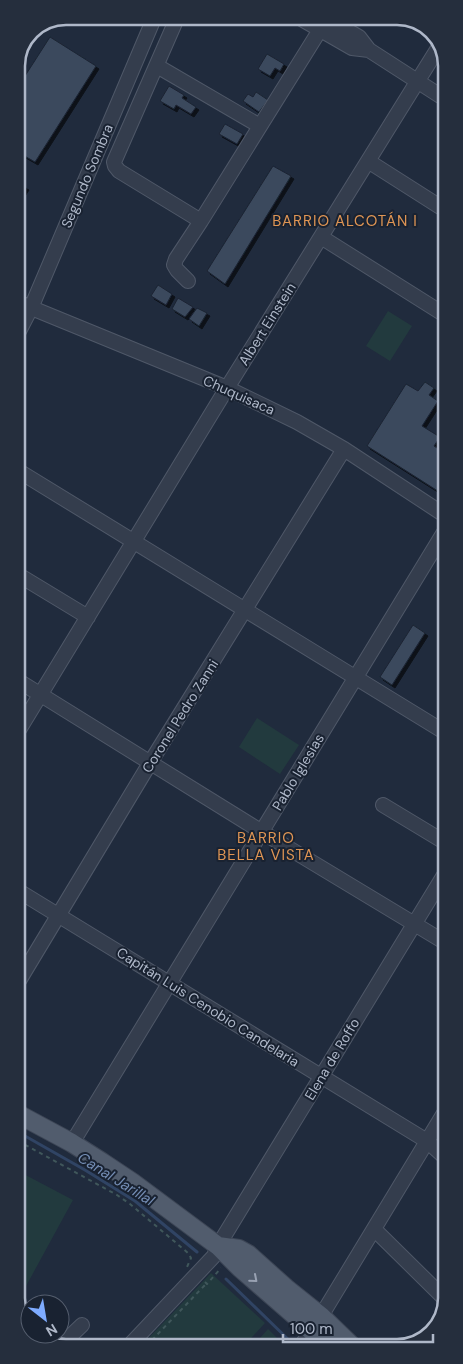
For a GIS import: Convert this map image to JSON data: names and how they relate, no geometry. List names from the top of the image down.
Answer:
{
  "streets": {
    "street": [
      "Segundo Sombra",
      "Albert Einstein",
      "Chuquisaca",
      "Coronel Pedro Zanni",
      "Pablo Iglesias",
      "Capitán Luis Cenobio Candelaria",
      "Elena de Roffo"
    ]
  },
  "crossings": [
    ["Segundo Sombra", "Chuquisaca"],
    ["Albert Einstein", "Chuquisaca"],
    ["Chuquisaca", "Coronel Pedro Zanni"],
    ["Coronel Pedro Zanni", "Capitán Luis Cenobio Candelaria"],
    ["Pablo Iglesias", "Capitán Luis Cenobio Candelaria"],
    ["Capitán Luis Cenobio Candelaria", "Elena de Roffo"]
  ],
  "districts": ["BARRIO ALCOTÁN I", "BARRIO BELLA VISTA"],
  "water": ["Canal Jarillal"],
  "scale_bar": "100 m",
  "north": "bottom right"
}
